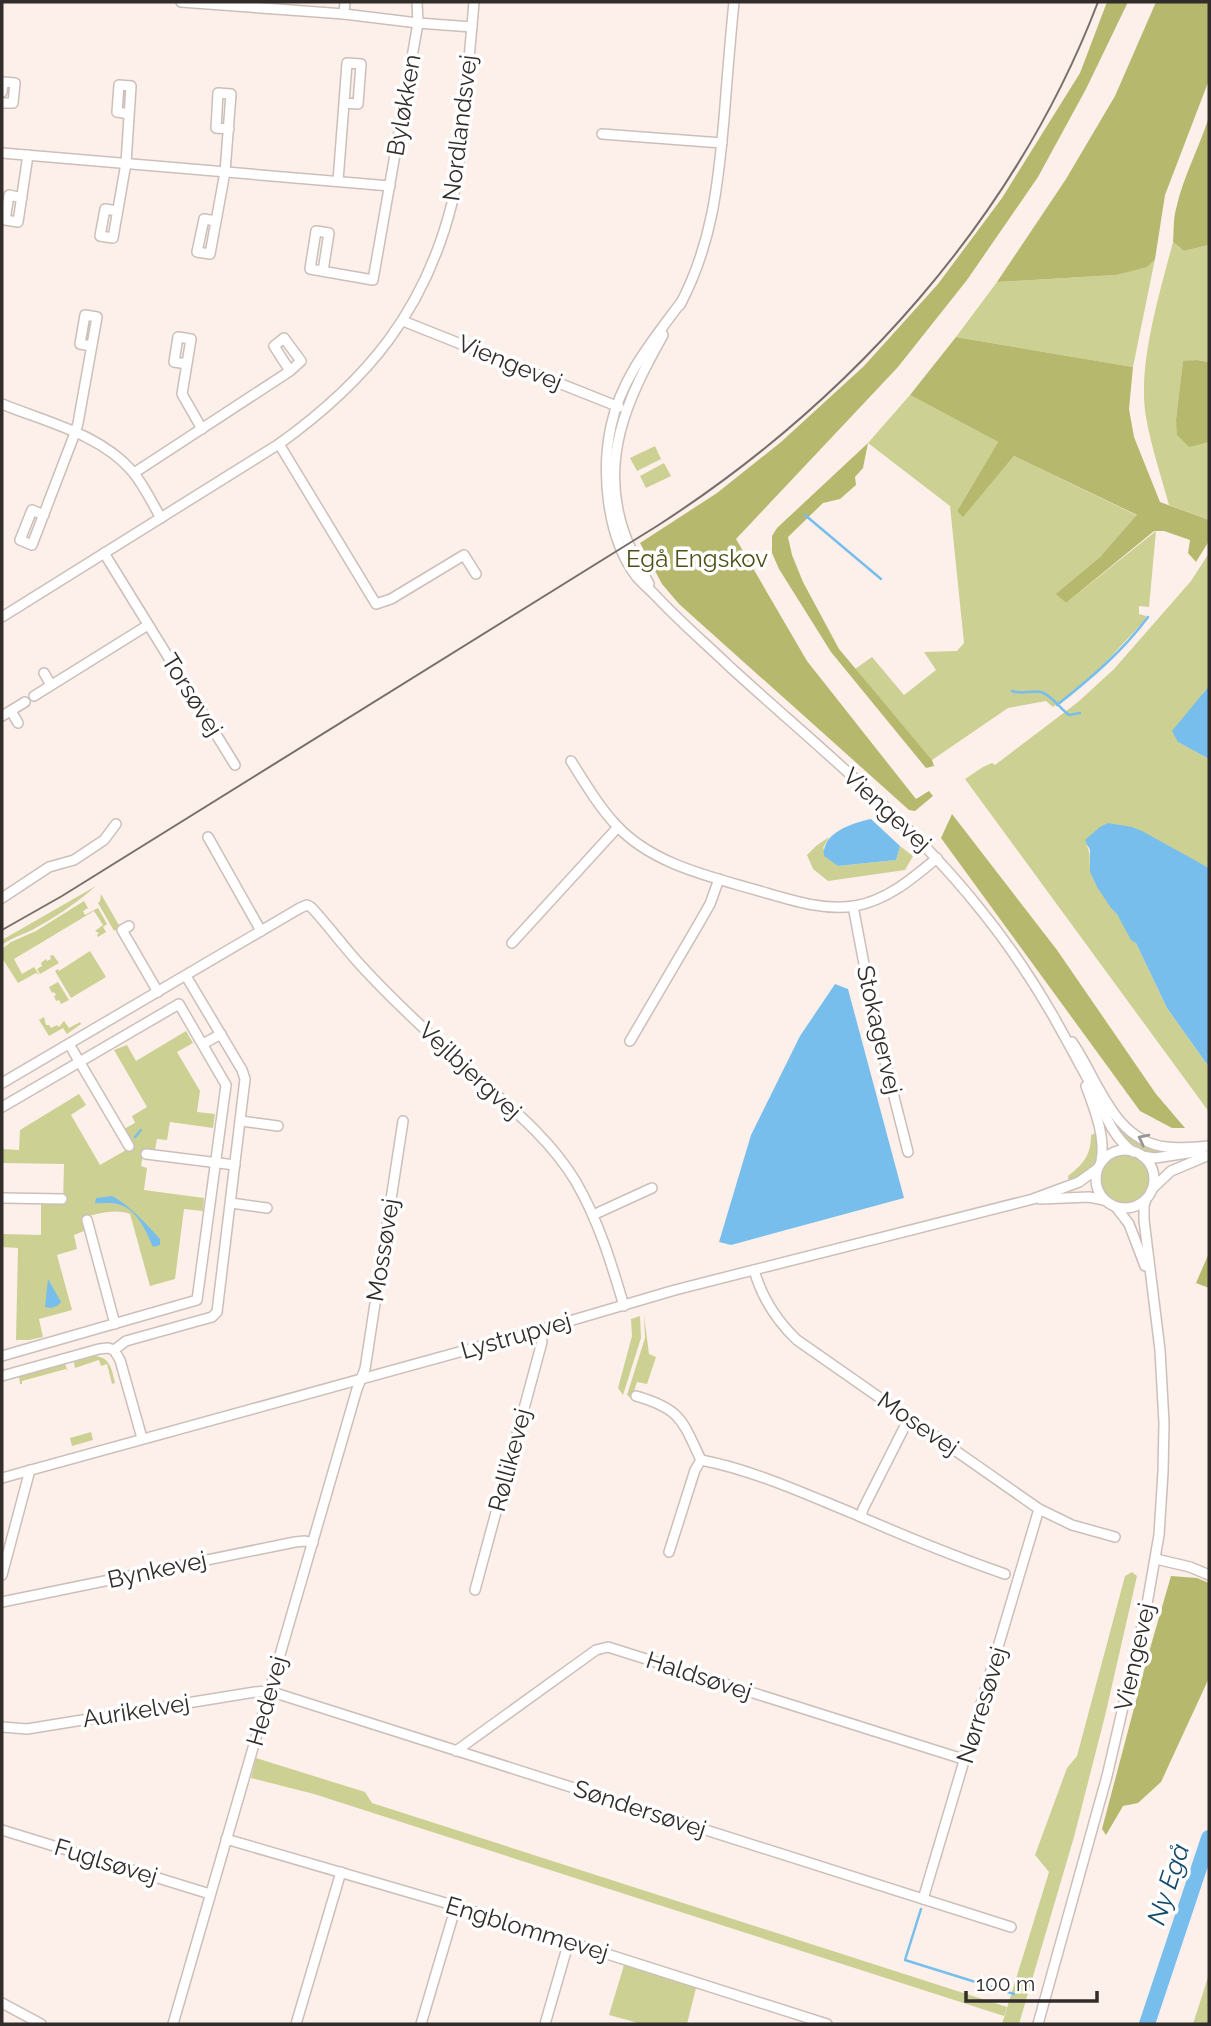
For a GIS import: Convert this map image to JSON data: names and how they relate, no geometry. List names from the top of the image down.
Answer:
{
  "streets": {
    "street": [
      "Byløkken",
      "Nordlandsvej",
      "Viengevej",
      "Torsøvej",
      "Stokagervej",
      "Vejlbjergvej",
      "Mossøvej",
      "Lystrupvej",
      "Mosevej",
      "Røllikevej",
      "Bynkevej",
      "Haldsøvej",
      "Hedevej",
      "Nørresøvej",
      "Aurikelvej",
      "Søndersøvej",
      "Fuglsøvej",
      "Engblommevej"
    ]
  },
  "crossings": [
    ["Nordlandsvej", "Viengevej"],
    ["Nordlandsvej", "Torsøvej"],
    ["Viengevej", "Lystrupvej"],
    ["Vejlbjergvej", "Lystrupvej"],
    ["Mossøvej", "Lystrupvej"],
    ["Mossøvej", "Hedevej"],
    ["Lystrupvej", "Mosevej"],
    ["Lystrupvej", "Røllikevej"],
    ["Lystrupvej", "Hedevej"],
    ["Mosevej", "Nørresøvej"],
    ["Bynkevej", "Hedevej"],
    ["Haldsøvej", "Nørresøvej"],
    ["Haldsøvej", "Søndersøvej"],
    ["Hedevej", "Aurikelvej"],
    ["Hedevej", "Søndersøvej"],
    ["Hedevej", "Fuglsøvej"],
    ["Hedevej", "Engblommevej"],
    ["Nørresøvej", "Søndersøvej"],
    ["Aurikelvej", "Søndersøvej"]
  ],
  "water": ["Ny Egå"],
  "parks": ["Egå Engskov"],
  "scale_bar": "100 m"
}
